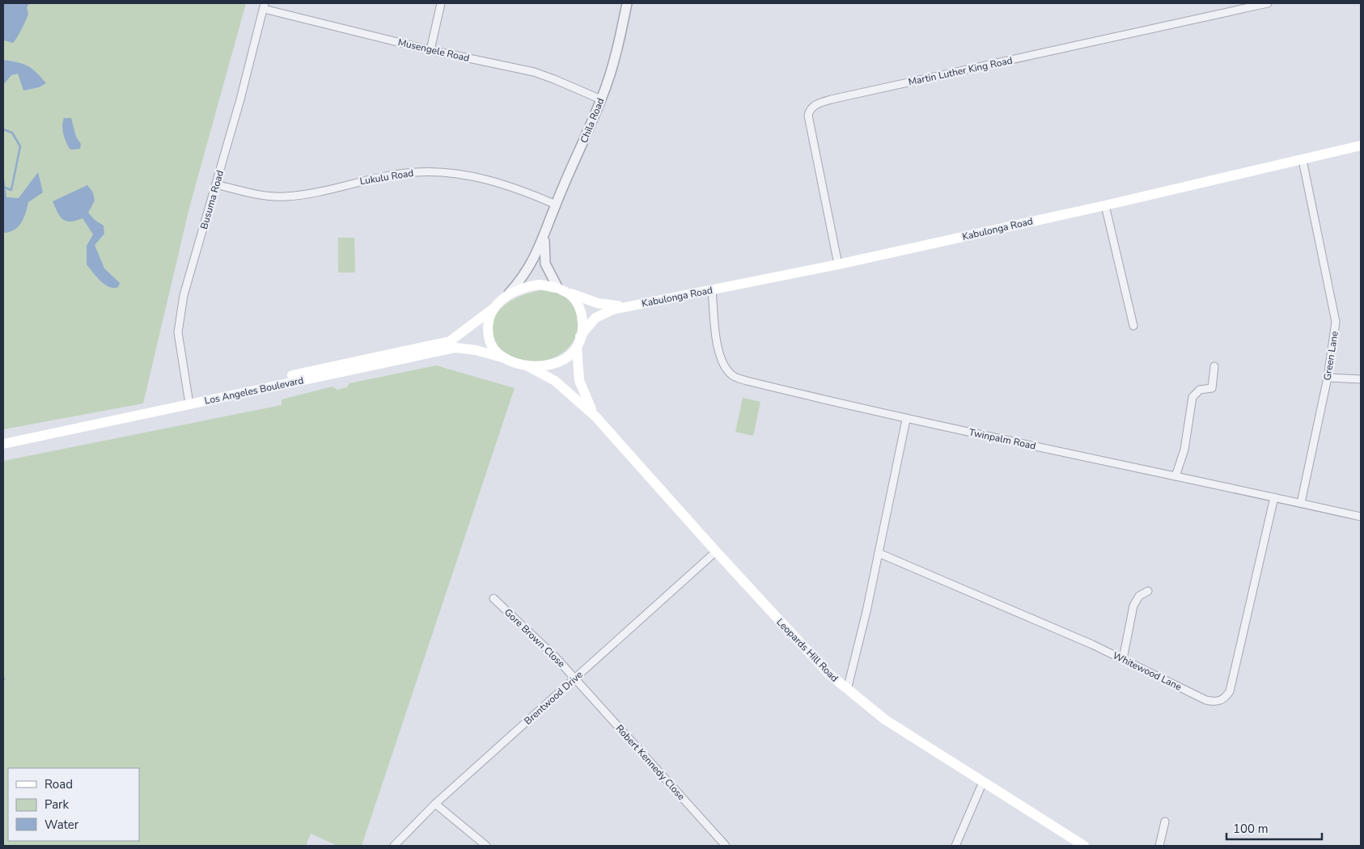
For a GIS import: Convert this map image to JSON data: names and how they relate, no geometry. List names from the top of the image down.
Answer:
{
  "streets": {
    "main road": ["Kabulonga Road", "Los Angeles Boulevard", "Leopards Hill Road"],
    "street": [
      "Musengele Road",
      "Martin Luther King Road",
      "Chila Road",
      "Lukulu Road",
      "Busuma Road",
      "Green Lane",
      "Twinpalm Road",
      "Gore Brown Close",
      "Whitewood Lane",
      "Brentwood Drive",
      "Robert Kennedy Close"
    ]
  },
  "crossings": [
    ["Musengele Road", "Chila Road"],
    ["Musengele Road", "Busuma Road"],
    ["Martin Luther King Road", "Kabulonga Road"],
    ["Chila Road", "Lukulu Road"],
    ["Chila Road", "Kabulonga Road"],
    ["Chila Road", "Los Angeles Boulevard"],
    ["Chila Road", "Leopards Hill Road"],
    ["Lukulu Road", "Busuma Road"],
    ["Busuma Road", "Los Angeles Boulevard"],
    ["Kabulonga Road", "Green Lane"],
    ["Kabulonga Road", "Los Angeles Boulevard"],
    ["Kabulonga Road", "Twinpalm Road"],
    ["Kabulonga Road", "Leopards Hill Road"],
    ["Green Lane", "Twinpalm Road"],
    ["Los Angeles Boulevard", "Leopards Hill Road"],
    ["Twinpalm Road", "Whitewood Lane"],
    ["Gore Brown Close", "Brentwood Drive"],
    ["Gore Brown Close", "Robert Kennedy Close"],
    ["Leopards Hill Road", "Brentwood Drive"],
    ["Brentwood Drive", "Robert Kennedy Close"]
  ],
  "legend": ["Road", "Park", "Water"],
  "scale_bar": "100 m"
}
